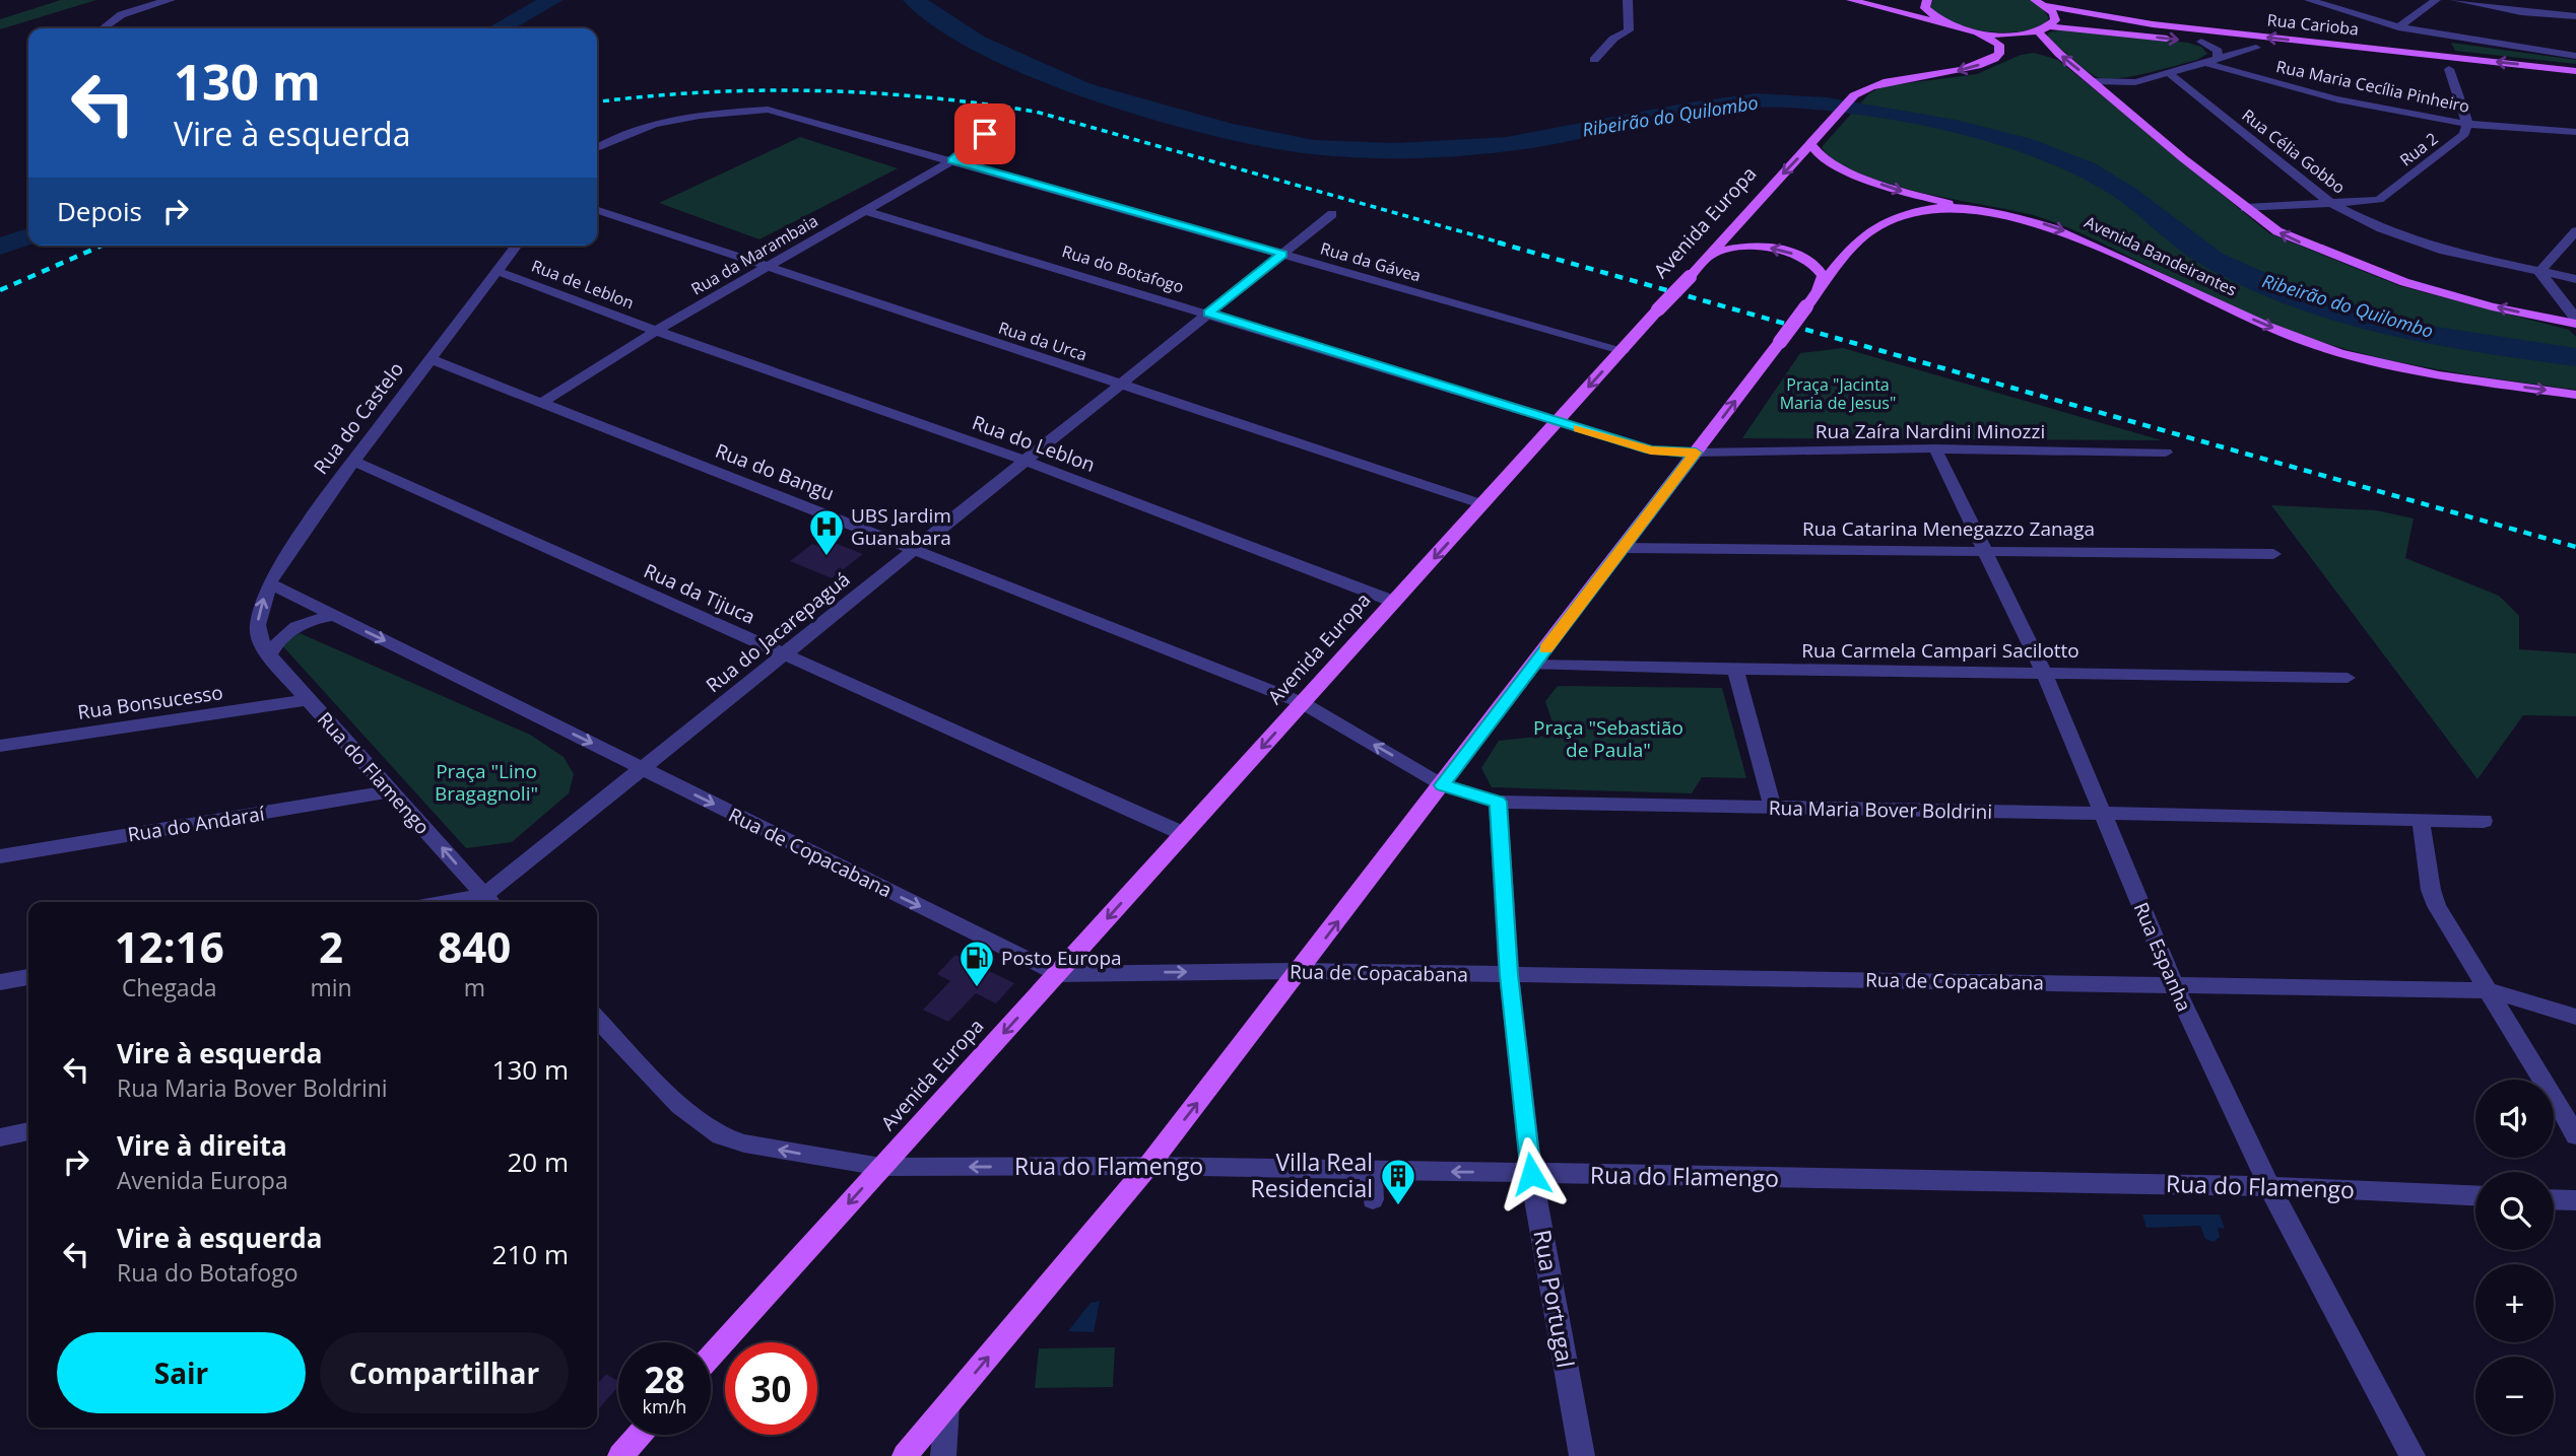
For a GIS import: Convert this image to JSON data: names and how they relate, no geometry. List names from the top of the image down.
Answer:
{
  "streets": {
    "main road": ["Rua Carioba", "Avenida Europa", "Avenida Bandeirantes"],
    "street": [
      "Rua Maria Cecília Pinheiro",
      "Rua 2",
      "Rua Célia Gobbo",
      "Rua da Marambaia",
      "Rua da Gávea",
      "Rua do Botafogo",
      "Rua de Leblon",
      "Rua da Urca",
      "Rua do Castelo",
      "Rua Zaíra Nardini Minozzi",
      "Rua do Leblon",
      "Rua do Bangu",
      "Rua Catarina Menegazzo Zanaga",
      "Rua da Tijuca",
      "Rua do Jacarepaguá",
      "Rua Carmela Campari Sacilotto",
      "Rua Bonsucesso",
      "Rua do Flamengo",
      "Rua Maria Bover Boldrini",
      "Rua do Andaraí",
      "Rua de Copacabana",
      "Rua Espanha",
      "Rua Portugal"
    ]
  },
  "crossings": [
    ["Rua Carioba", "Avenida Europa"],
    ["Rua Maria Cecília Pinheiro", "Rua 2"],
    ["Rua 2", "Rua Célia Gobbo"],
    ["Avenida Europa", "Rua da Gávea"],
    ["Avenida Europa", "Rua do Botafogo"],
    ["Avenida Europa", "Rua da Urca"],
    ["Avenida Europa", "Rua do Leblon"],
    ["Avenida Europa", "Rua do Bangu"],
    ["Avenida Europa", "Rua da Tijuca"],
    ["Avenida Europa", "Rua do Flamengo"],
    ["Avenida Europa", "Rua Maria Bover Boldrini"],
    ["Avenida Europa", "Rua de Copacabana"],
    ["Rua da Marambaia", "Rua da Gávea"],
    ["Rua da Marambaia", "Rua do Botafogo"],
    ["Rua da Marambaia", "Rua de Leblon"],
    ["Rua da Marambaia", "Rua da Urca"],
    ["Rua da Marambaia", "Rua do Leblon"],
    ["Rua da Marambaia", "Rua do Bangu"],
    ["Rua da Gávea", "Rua do Jacarepaguá"],
    ["Rua do Botafogo", "Rua Zaíra Nardini Minozzi"],
    ["Rua do Botafogo", "Rua do Jacarepaguá"],
    ["Rua de Leblon", "Rua do Castelo"],
    ["Rua de Leblon", "Rua do Leblon"],
    ["Rua da Urca", "Rua do Jacarepaguá"],
    ["Rua do Castelo", "Rua do Bangu"],
    ["Rua do Castelo", "Rua da Tijuca"],
    ["Rua do Castelo", "Rua do Flamengo"],
    ["Rua do Castelo", "Rua de Copacabana"],
    ["Rua Zaíra Nardini Minozzi", "Rua Espanha"],
    ["Rua do Leblon", "Rua do Jacarepaguá"],
    ["Rua do Bangu", "Rua do Jacarepaguá"],
    ["Rua do Bangu", "Rua Maria Bover Boldrini"],
    ["Rua Catarina Menegazzo Zanaga", "Rua Espanha"],
    ["Rua da Tijuca", "Rua do Jacarepaguá"],
    ["Rua do Jacarepaguá", "Rua do Flamengo"],
    ["Rua do Jacarepaguá", "Rua de Copacabana"],
    ["Rua Carmela Campari Sacilotto", "Rua Espanha"],
    ["Rua Bonsucesso", "Rua do Flamengo"],
    ["Rua do Flamengo", "Rua do Andaraí"],
    ["Rua do Flamengo", "Rua Espanha"],
    ["Rua do Flamengo", "Rua Portugal"],
    ["Rua Maria Bover Boldrini", "Rua Espanha"],
    ["Rua Maria Bover Boldrini", "Rua Portugal"],
    ["Rua de Copacabana", "Rua Espanha"],
    ["Rua de Copacabana", "Rua Portugal"]
  ],
  "one_way": ["Avenida Europa", "Rua do Flamengo", "Rua de Copacabana"],
  "water": ["Ribeirão do Quilombo"],
  "parks": ["Praça \"Jacinta Maria de Jesus\"", "Praça \"Sebastião de Paula\"", "Praça \"Lino Bragagnoli\""],
  "places": {
    "hospital": ["UBS Jardim Guanabara"],
    "fuel station": ["Posto Europa"],
    "building": ["Villa Real Residencial"]
  },
  "page": {
    "turn": ["130 m", "Vire à esquerda"],
    "then": "Depois",
    "eta": [
      "12:16",
      "Chegada",
      "2",
      "min",
      "840",
      "m"
    ],
    "list": [
      {
        "name": "Vire à esquerda",
        "note": "Rua Maria Bover Boldrini",
        "value": "130 m"
      },
      {
        "name": "Vire à direita",
        "note": "Avenida Europa",
        "value": "20 m"
      },
      {
        "name": "Vire à esquerda",
        "note": "Rua do Botafogo",
        "value": "210 m"
      }
    ],
    "map_buttons": ["+", "−"],
    "buttons": ["Sair", "Compartilhar"],
    "speed": "28 km/h",
    "limit": "30"
  }
}
